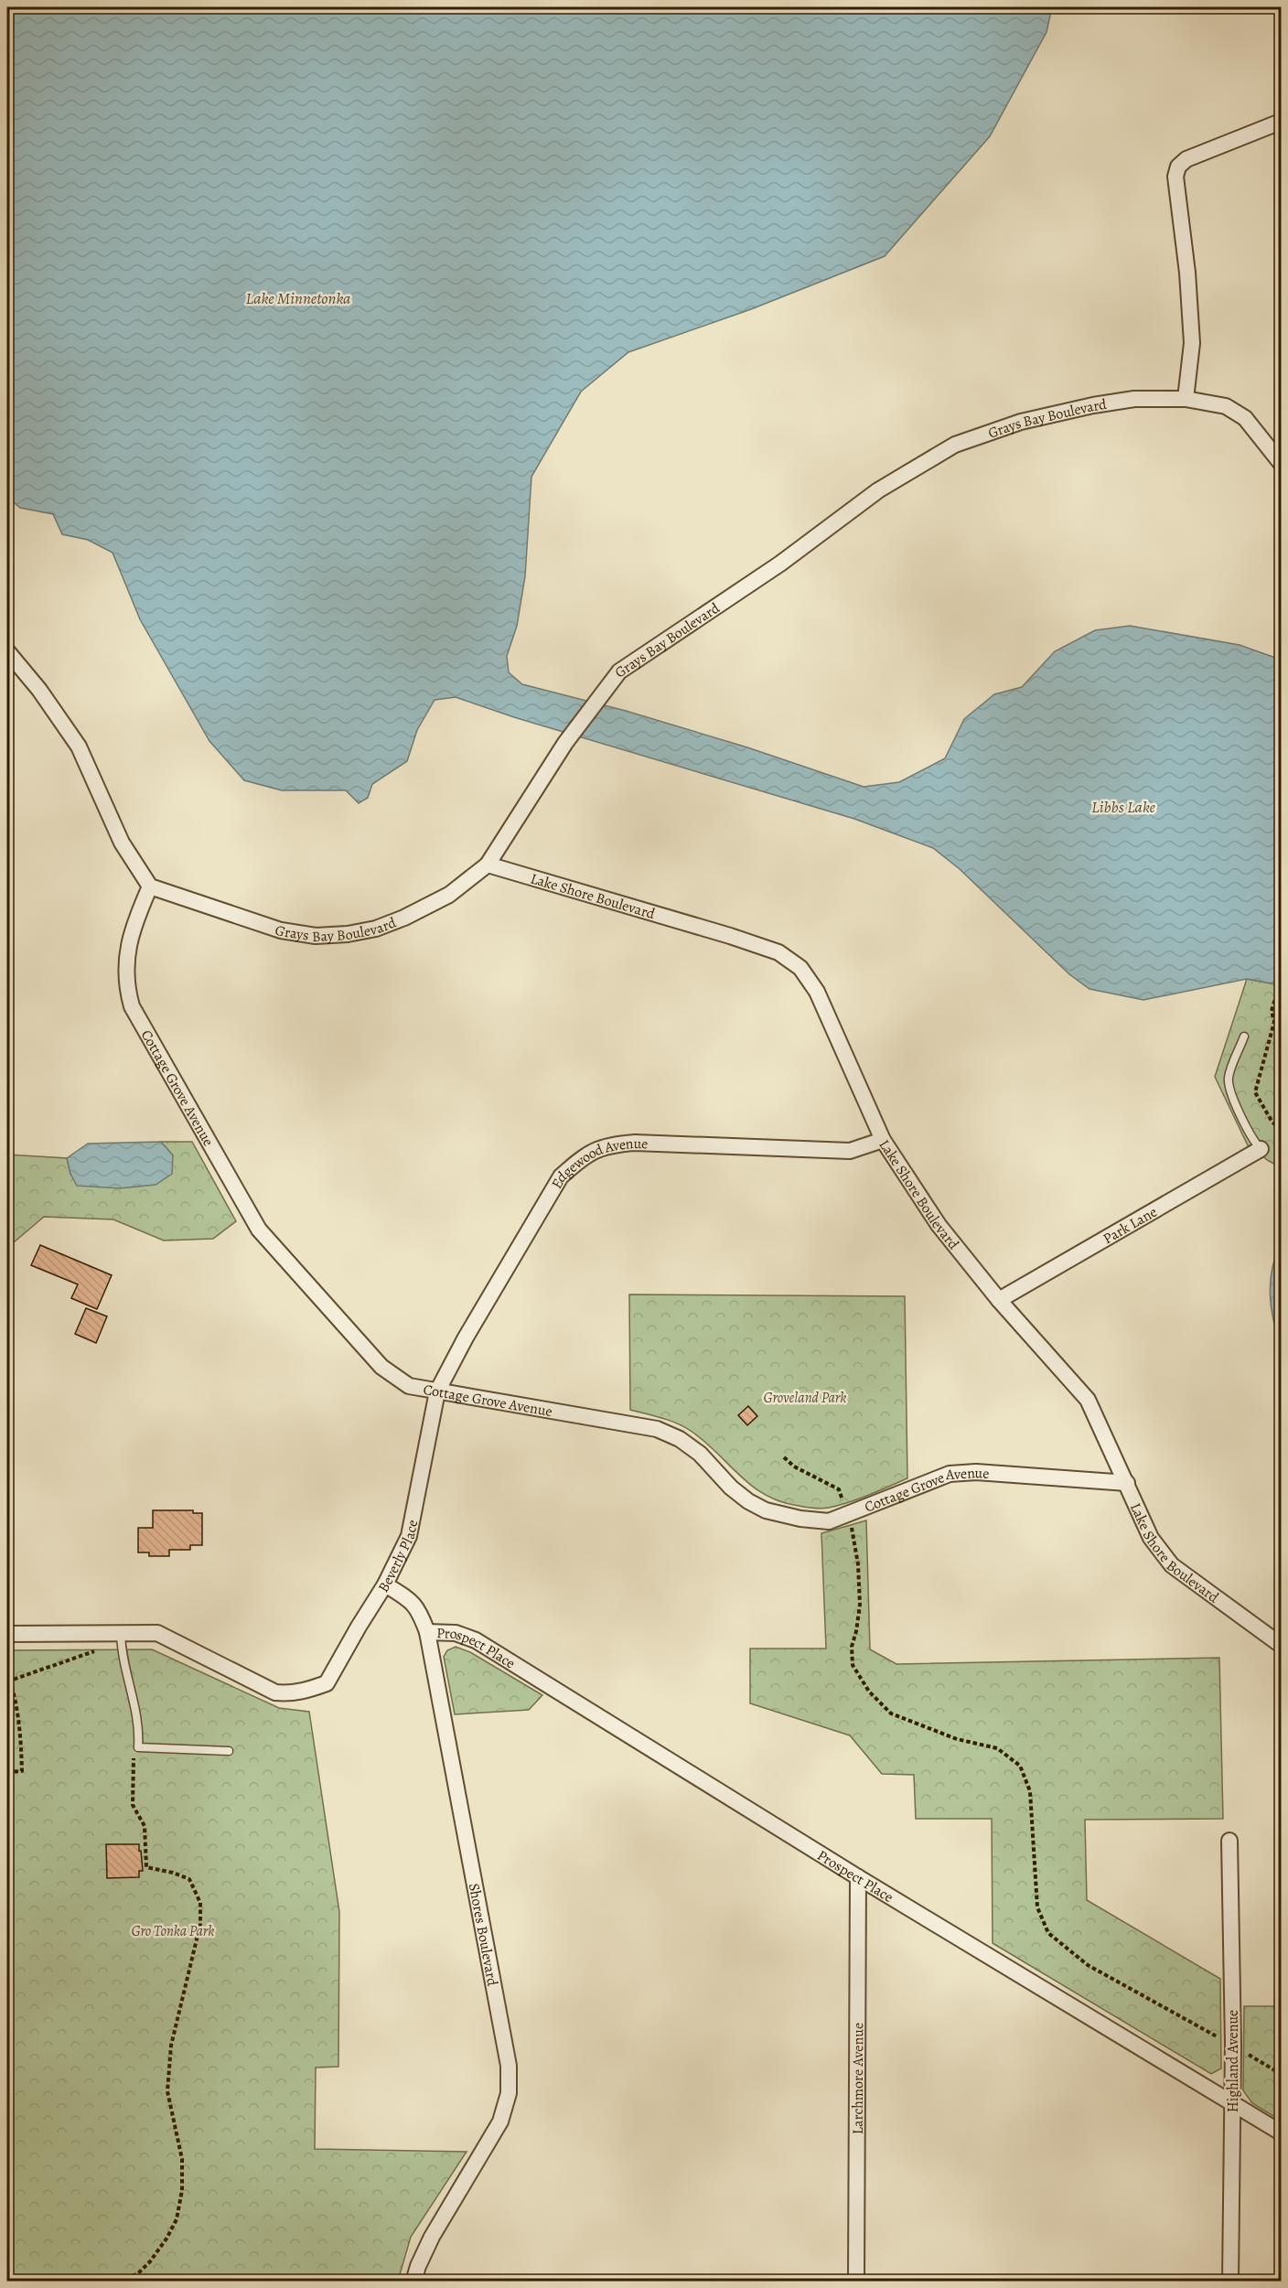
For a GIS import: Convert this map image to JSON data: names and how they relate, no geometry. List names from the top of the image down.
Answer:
{
  "streets": {
    "street": [
      "Grays Bay Boulevard",
      "Lake Shore Boulevard",
      "Cottage Grove Avenue",
      "Edgewood Avenue",
      "Park Lane",
      "Beverly Place",
      "Prospect Place",
      "Shores Boulevard",
      "Highland Avenue",
      "Larchmore Avenue"
    ]
  },
  "crossings": [
    ["Grays Bay Boulevard", "Lake Shore Boulevard"],
    ["Grays Bay Boulevard", "Cottage Grove Avenue"],
    ["Lake Shore Boulevard", "Cottage Grove Avenue"],
    ["Lake Shore Boulevard", "Edgewood Avenue"],
    ["Lake Shore Boulevard", "Park Lane"],
    ["Cottage Grove Avenue", "Edgewood Avenue"],
    ["Cottage Grove Avenue", "Beverly Place"],
    ["Edgewood Avenue", "Beverly Place"],
    ["Beverly Place", "Shores Boulevard"],
    ["Prospect Place", "Shores Boulevard"],
    ["Prospect Place", "Highland Avenue"],
    ["Prospect Place", "Larchmore Avenue"]
  ],
  "water": ["Lake Minnetonka", "Libbs Lake"],
  "parks": ["Groveland Park", "Gro Tonka Park"]
}
